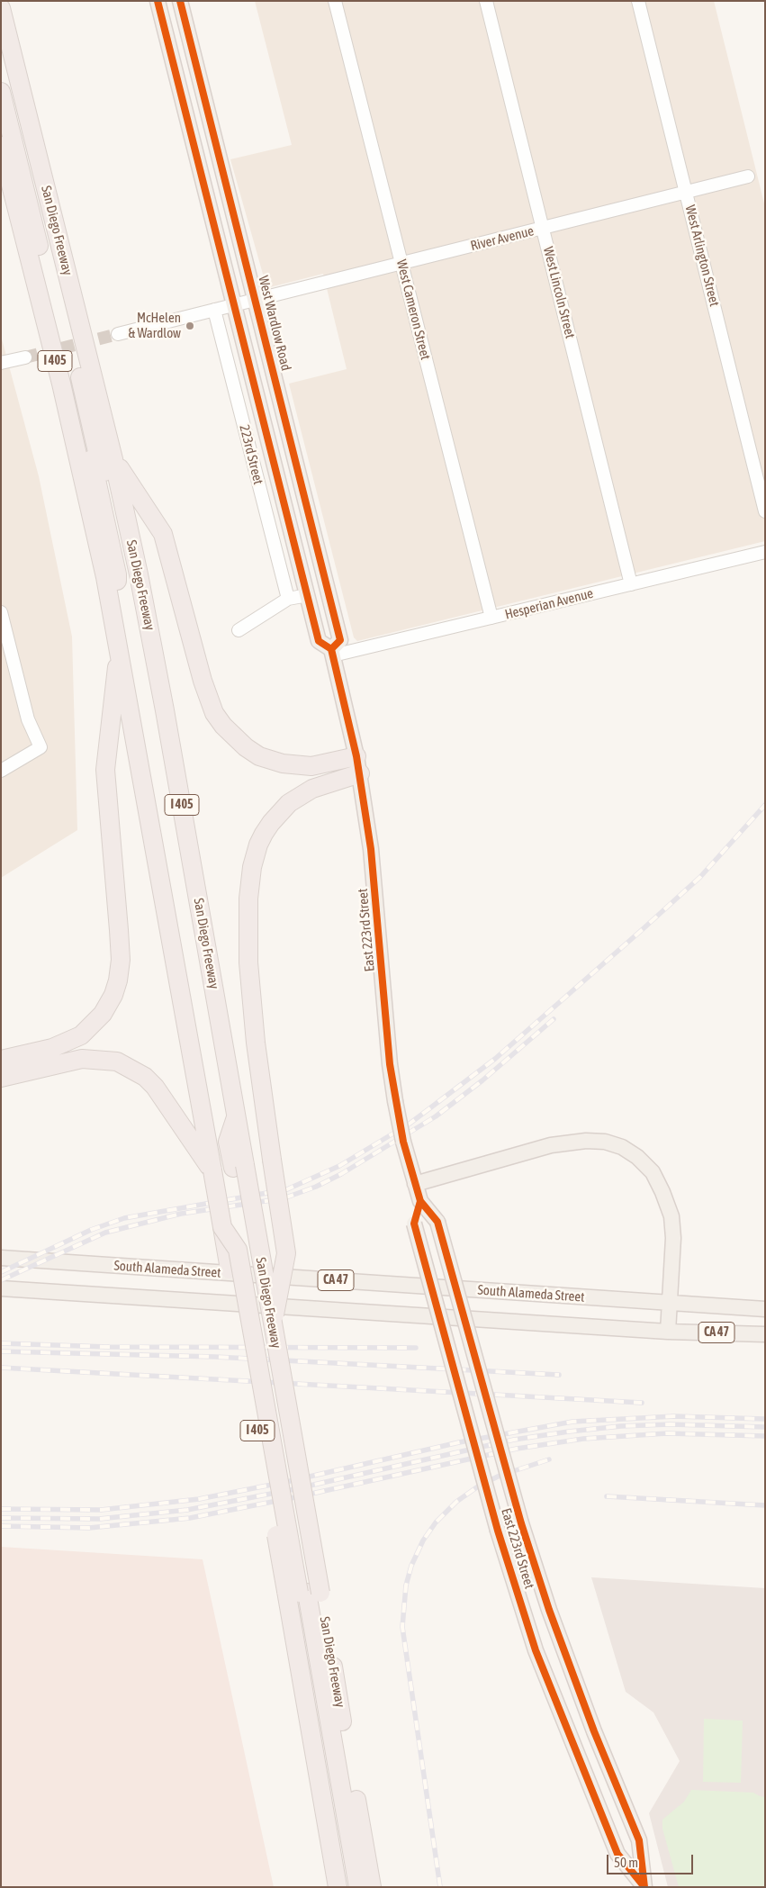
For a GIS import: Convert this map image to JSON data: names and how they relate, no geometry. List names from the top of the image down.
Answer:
{
  "streets": {
    "highway": ["San Diego Freeway", "I 405"],
    "main road": [
      "West Wardlow Road",
      "East 223rd Street",
      "South Alameda Street",
      "CA 47"
    ],
    "street": [
      "River Avenue",
      "West Arlington Street",
      "West Lincoln Street",
      "West Cameron Street",
      "223rd Street",
      "Hesperian Avenue"
    ]
  },
  "crossings": [
    ["San Diego Freeway", "I 405"],
    ["River Avenue", "West Arlington Street"],
    ["River Avenue", "West Lincoln Street"],
    ["River Avenue", "West Cameron Street"],
    ["River Avenue", "West Wardlow Road"],
    ["River Avenue", "223rd Street"],
    ["West Lincoln Street", "Hesperian Avenue"],
    ["West Cameron Street", "Hesperian Avenue"],
    ["West Wardlow Road", "Hesperian Avenue"],
    ["West Wardlow Road", "East 223rd Street"],
    ["Hesperian Avenue", "East 223rd Street"]
  ],
  "places": ["McHelen & Wardlow"],
  "scale_bar": "50 m"
}
